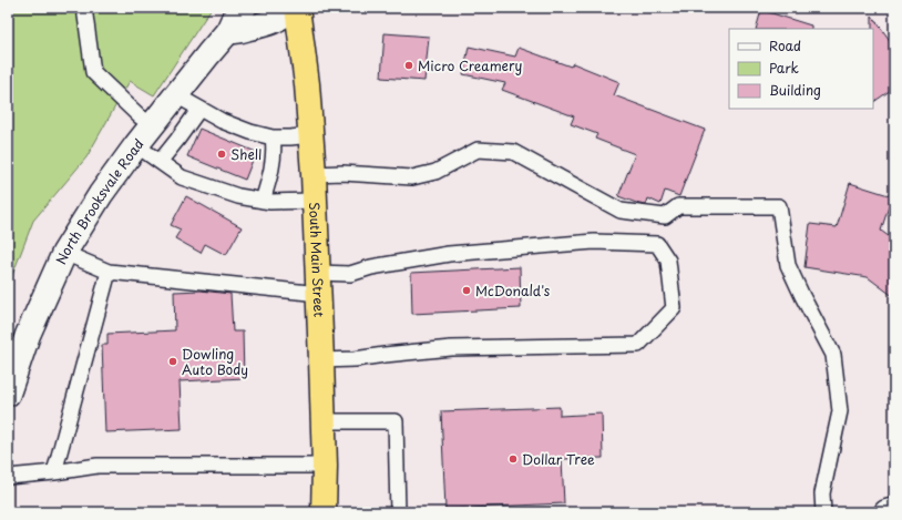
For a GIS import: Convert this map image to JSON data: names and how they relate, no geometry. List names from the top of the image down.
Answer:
{
  "streets": {
    "highway": ["South Main Street"],
    "main road": ["North Brooksvale Road"]
  },
  "places": [
    "Micro Creamery",
    "Shell",
    "McDonald's",
    "Dowling Auto Body",
    "Dollar Tree"
  ],
  "legend": ["Road", "Park", "Building"]
}
